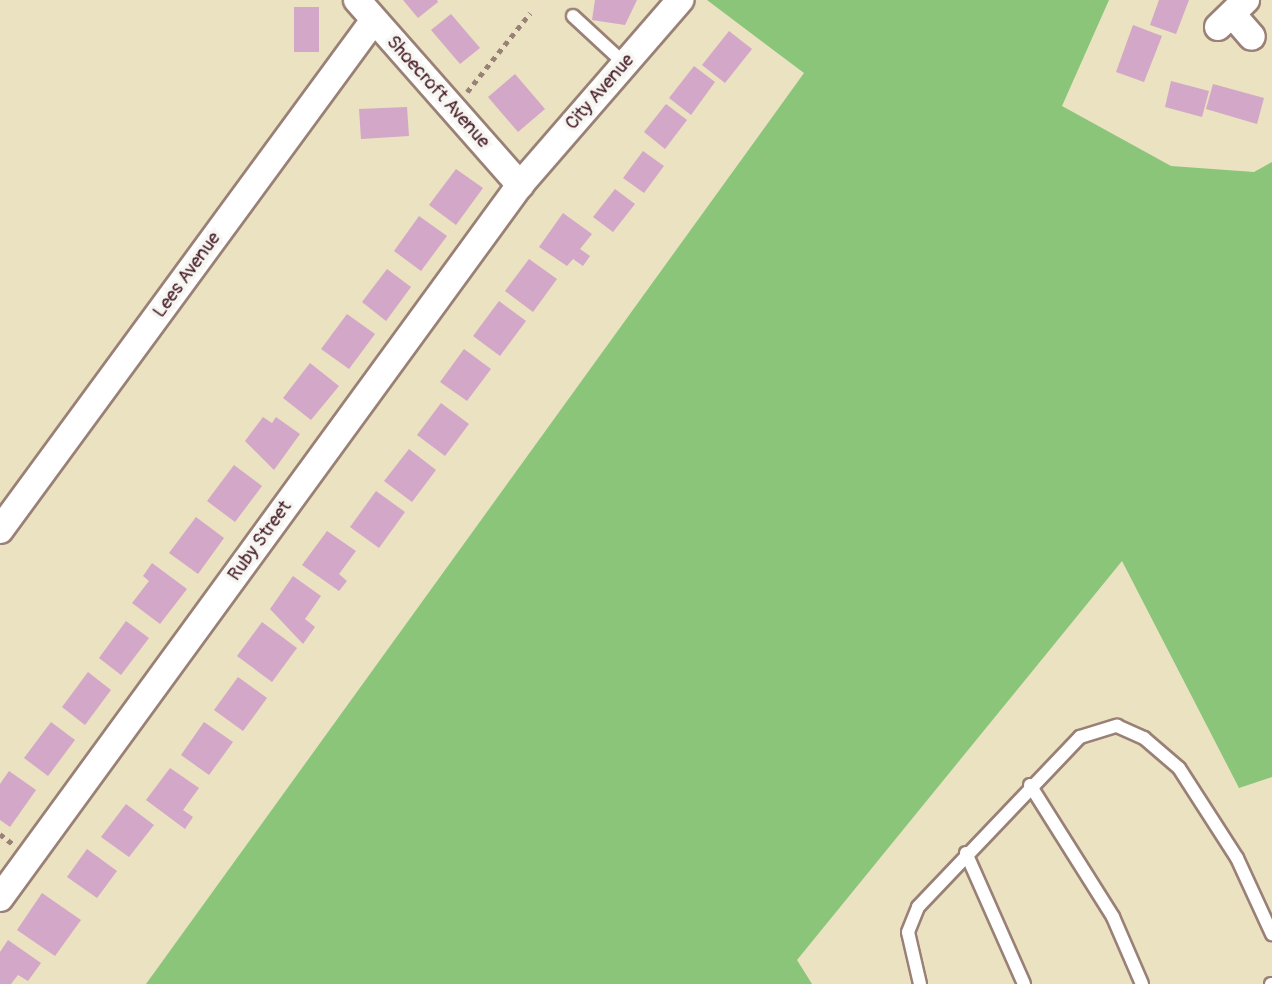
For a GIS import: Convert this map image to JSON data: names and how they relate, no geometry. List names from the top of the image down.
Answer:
{
  "streets": {
    "street": [
      "Shoecroft Avenue",
      "City Avenue",
      "Lees Avenue",
      "Ruby Street"
    ]
  },
  "crossings": [
    ["Shoecroft Avenue", "City Avenue"],
    ["Shoecroft Avenue", "Lees Avenue"],
    ["Shoecroft Avenue", "Ruby Street"],
    ["City Avenue", "Ruby Street"]
  ]
}
